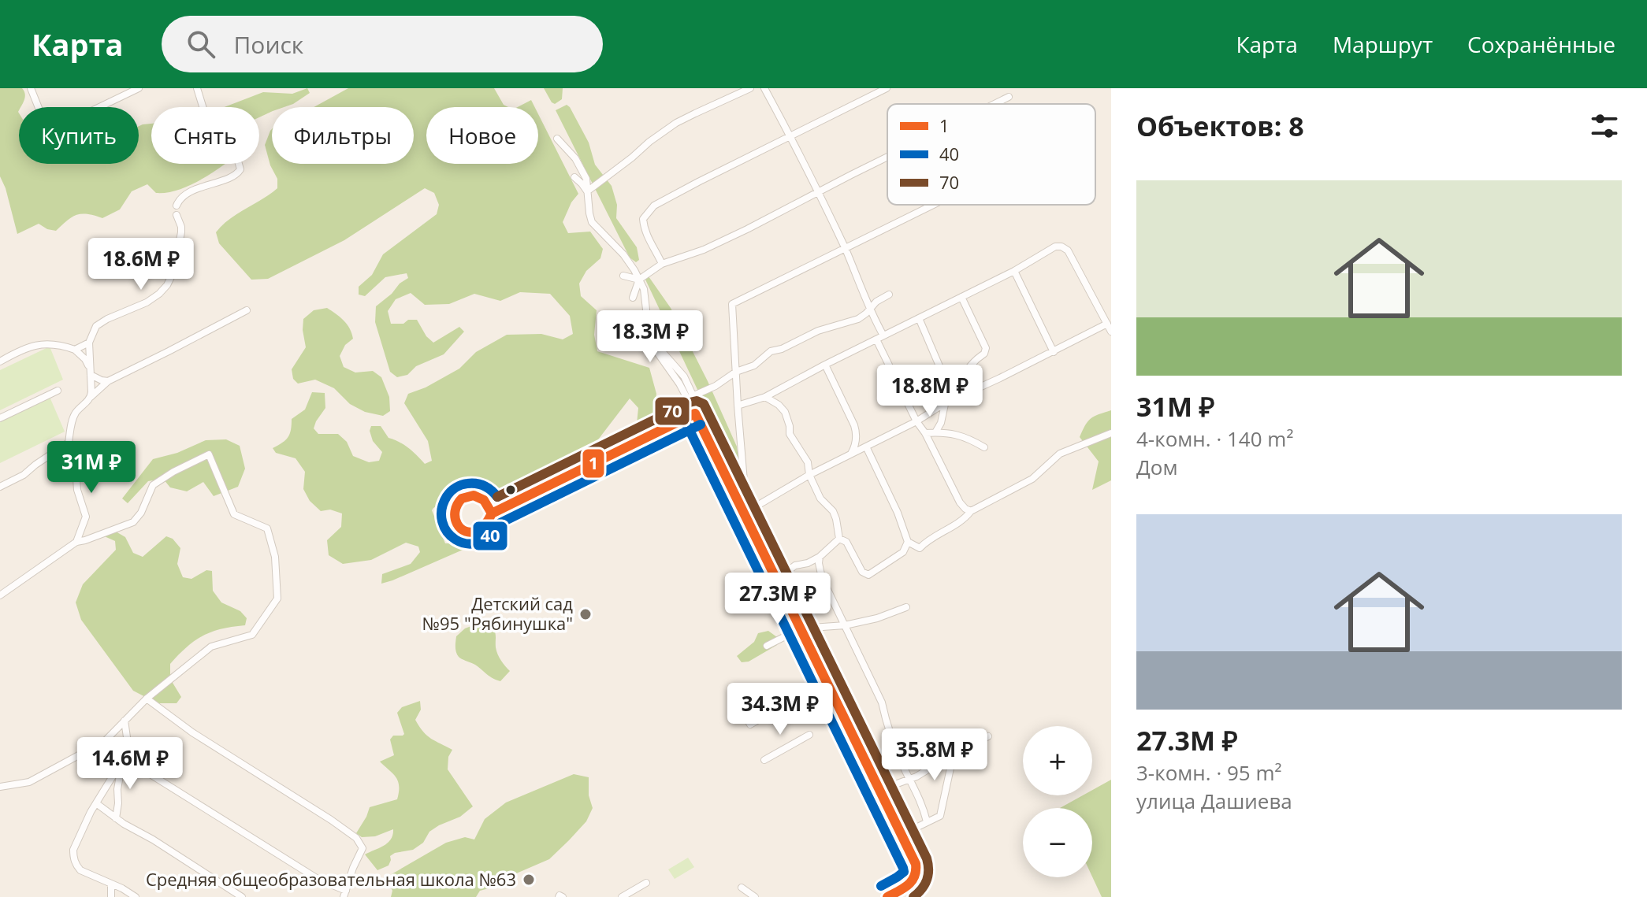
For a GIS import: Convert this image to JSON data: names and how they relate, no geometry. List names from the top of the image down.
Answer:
{
  "places": ["Детский сад №95 \"Рябинушка\"", "Средняя общеобразовательная школа №63"],
  "lines": ["transit line 70", "transit line 1", "transit line 40"],
  "legend": ["1", "40", "70"],
  "page": {
    "header": "Карта",
    "search": "Поиск",
    "nav": ["Карта", "Маршрут", "Сохранённые"],
    "heading": "Объектов: 8",
    "chip": [
      "Купить",
      "Снять",
      "Фильтры",
      "Новое"
    ],
    "list": [
      {
        "name": "31M ₽",
        "note": "4-комн. · 140 m² · Дом"
      },
      {
        "name": "27.3M ₽",
        "note": "3-комн. · 95 m² · улица Дашиева"
      }
    ],
    "price": [
      "18.6M ₽",
      "18.3M ₽",
      "18.8M ₽",
      "31M ₽",
      "27.3M ₽",
      "34.3M ₽",
      "35.8M ₽",
      "14.6M ₽"
    ],
    "map_buttons": ["+", "−"]
  }
}
